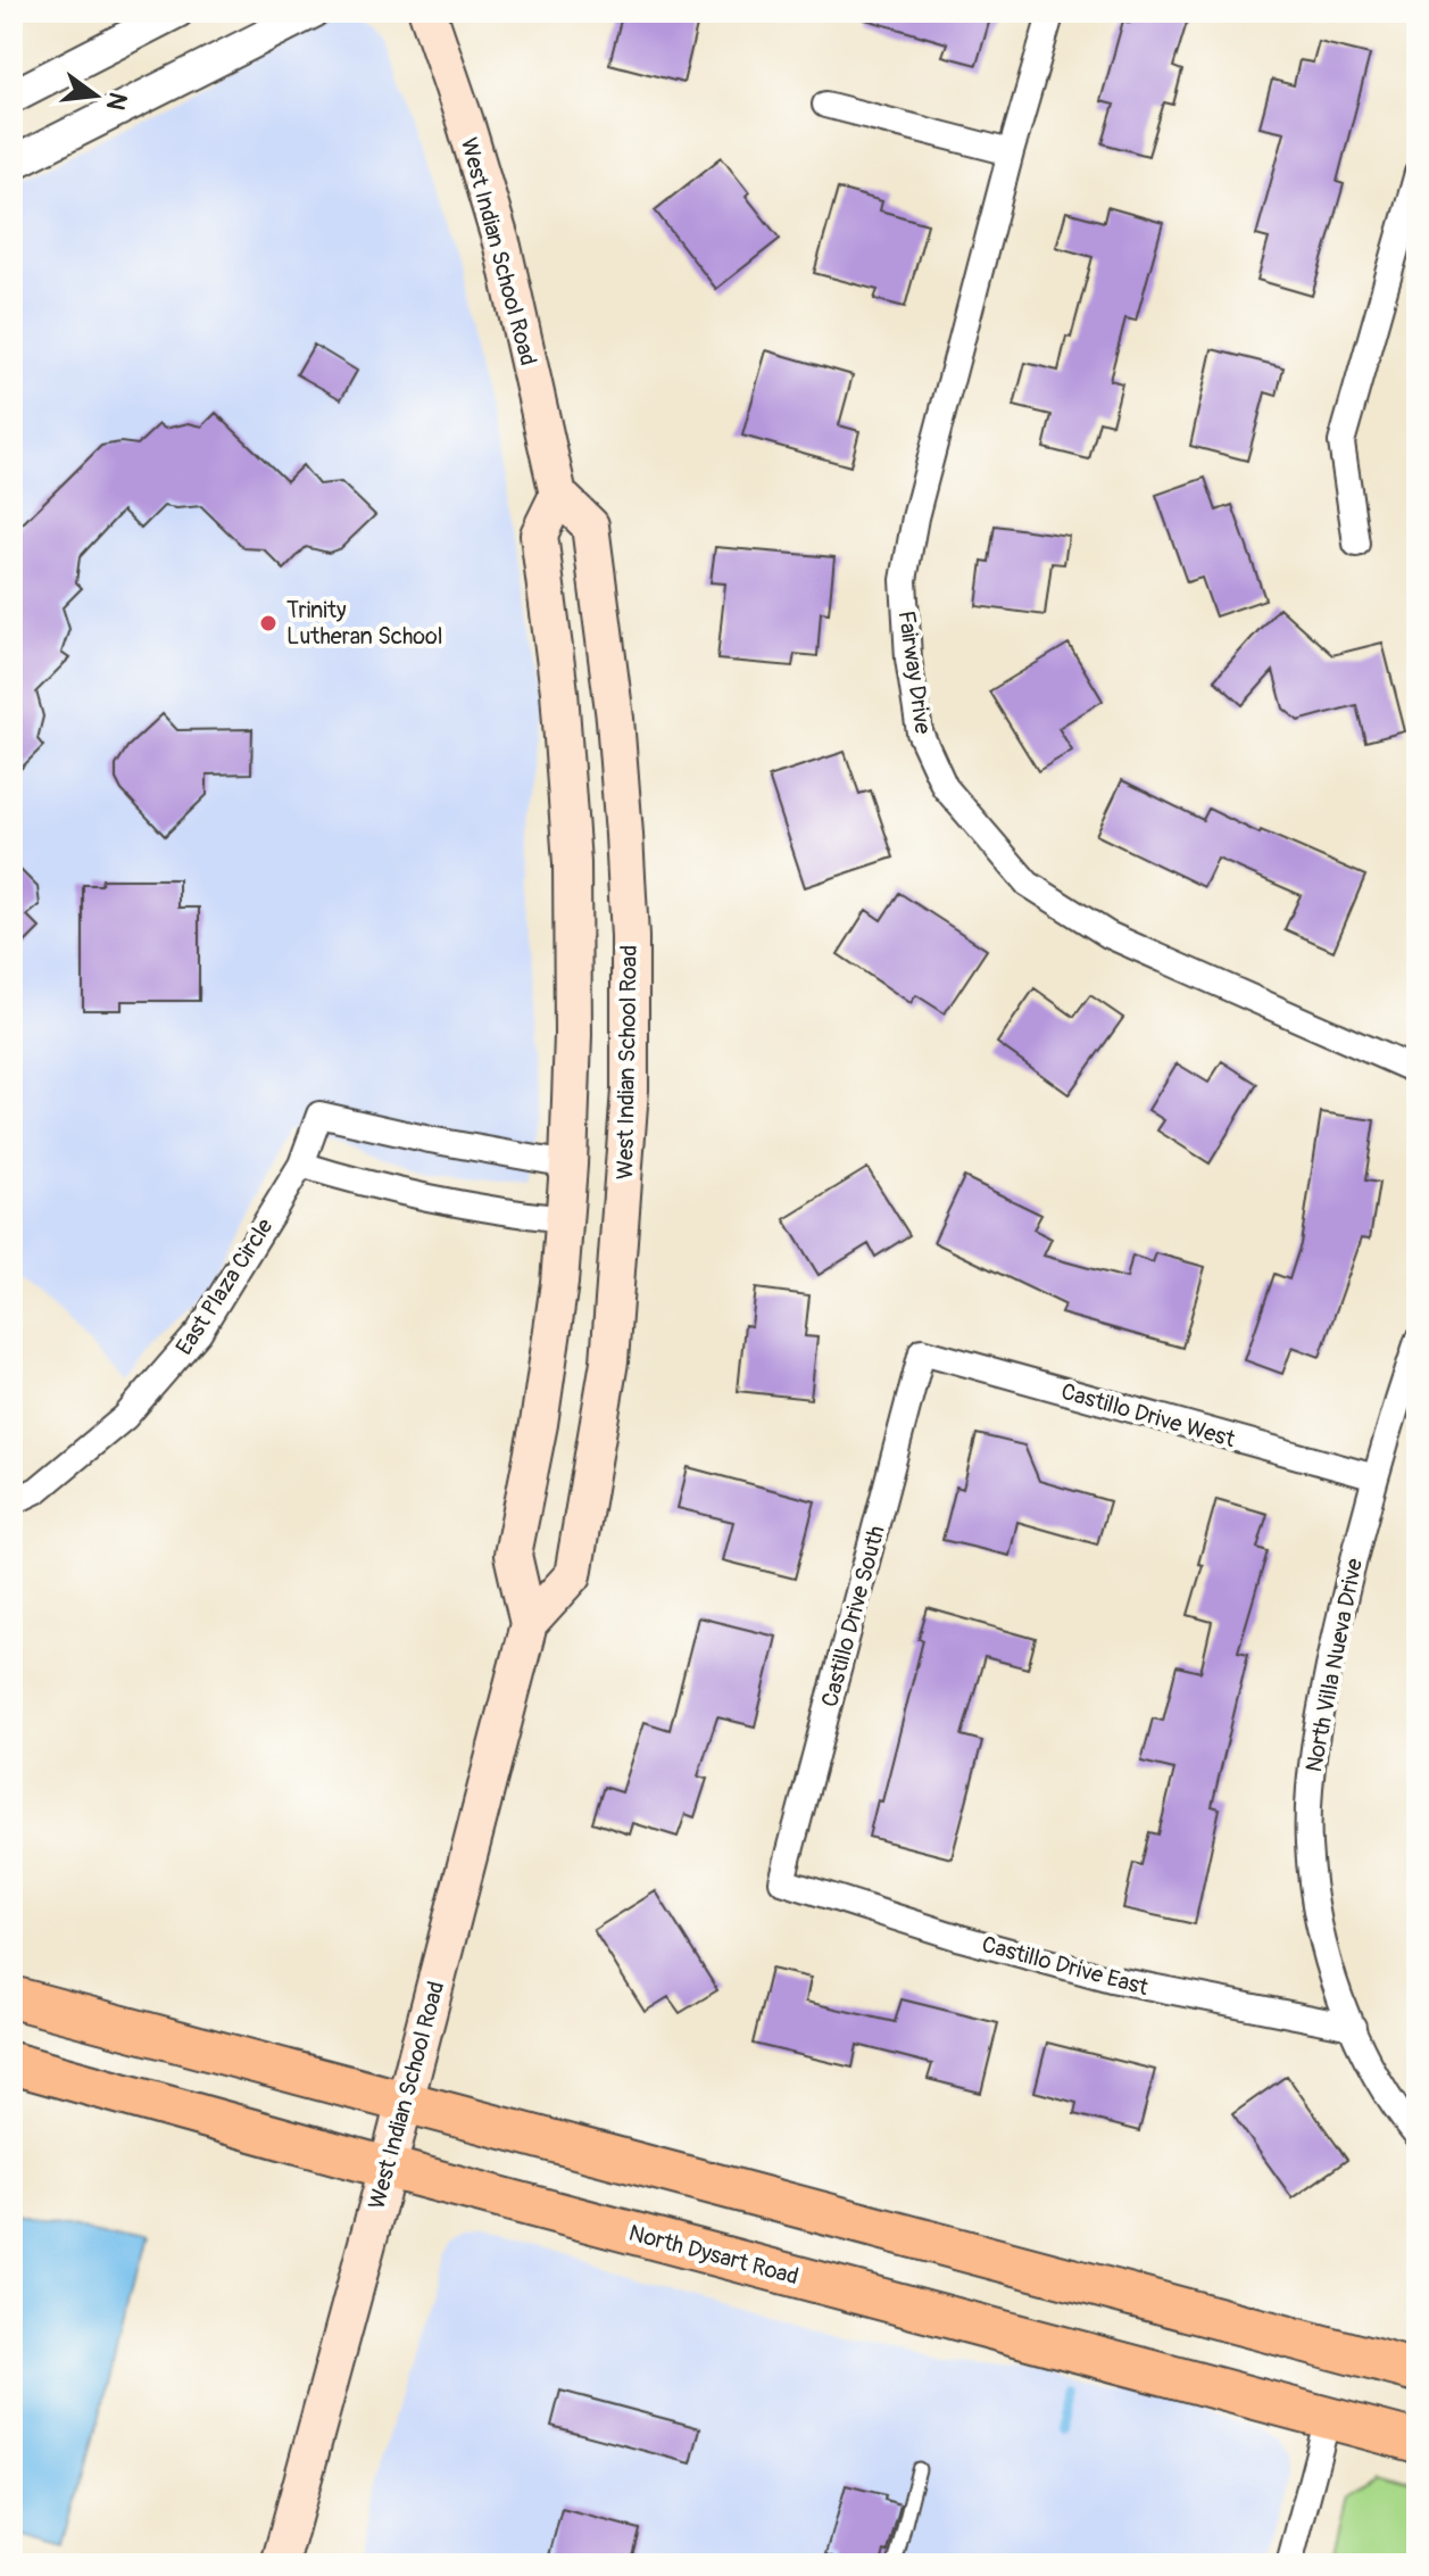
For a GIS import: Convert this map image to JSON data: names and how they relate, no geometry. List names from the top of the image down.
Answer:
{
  "streets": {
    "main road": ["West Indian School Road", "North Dysart Road"],
    "street": [
      "Fairway Drive",
      "East Plaza Circle",
      "Castillo Drive West",
      "Castillo Drive South",
      "North Villa Nueva Drive",
      "Castillo Drive East"
    ]
  },
  "crossings": [
    ["West Indian School Road", "East Plaza Circle"],
    ["West Indian School Road", "North Dysart Road"],
    ["Castillo Drive West", "Castillo Drive South"],
    ["Castillo Drive West", "North Villa Nueva Drive"],
    ["Castillo Drive South", "Castillo Drive East"],
    ["North Villa Nueva Drive", "Castillo Drive East"]
  ],
  "places": ["Trinity Lutheran School"],
  "north": "right"
}
